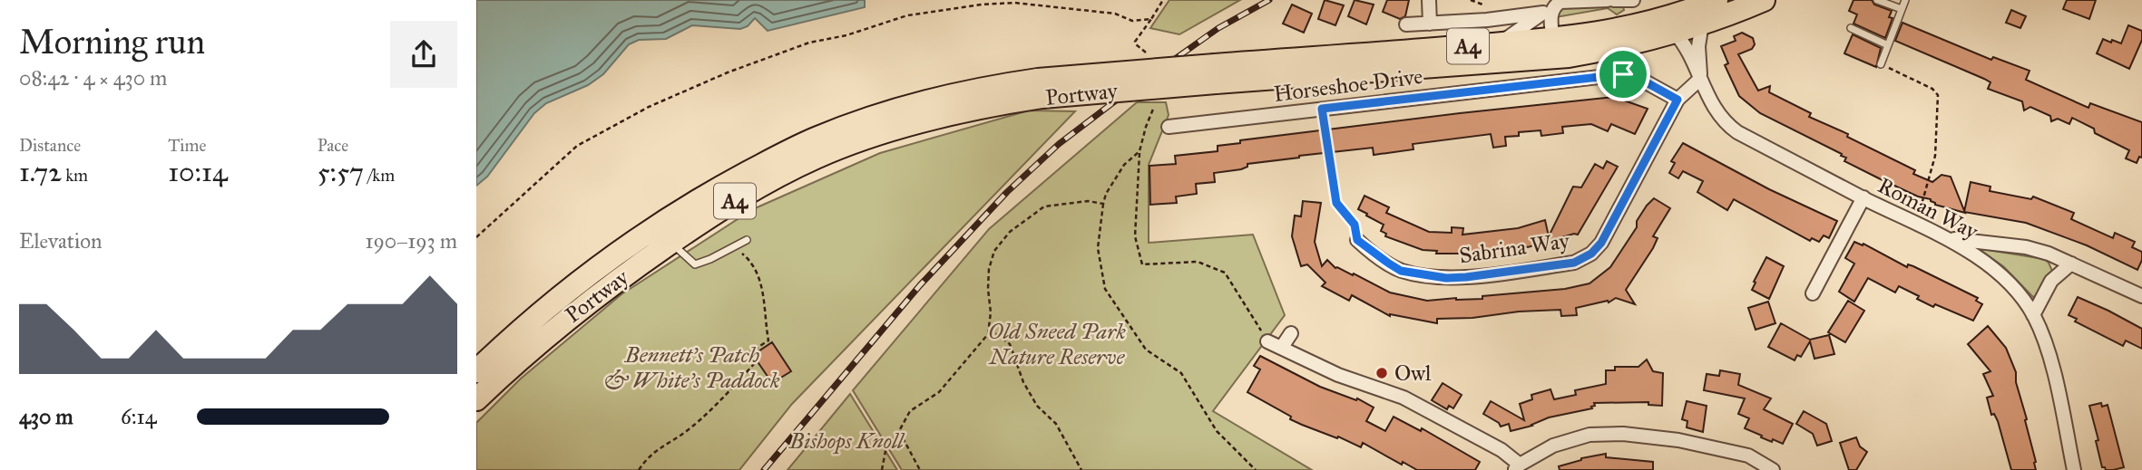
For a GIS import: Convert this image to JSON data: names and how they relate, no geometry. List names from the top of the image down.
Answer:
{
  "streets": {
    "highway": ["A4", "Portway"],
    "street": ["Horseshoe Drive", "Roman Way", "Sabrina Way"]
  },
  "crossings": [
    ["Horseshoe Drive", "Sabrina Way"],
    ["Portway", "Roman Way"],
    ["Roman Way", "Sabrina Way"]
  ],
  "parks": ["Old Sneed Park Nature Reserve", "Bennett's Patch & White's Paddock", "Bishops Knoll"],
  "places": ["Owl"],
  "page": {
    "heading": ["Morning run", "08:42 · 4 × 430 m"],
    "stats": [
      ["Distance", "1.72 km"],
      ["Time", "10:14"],
      ["Pace", "5:57 /km"]
    ],
    "chart": ["Elevation", "190–193 m"],
    "list": [
      {
        "name": "430 m",
        "note": "6:14"
      }
    ]
  }
}
